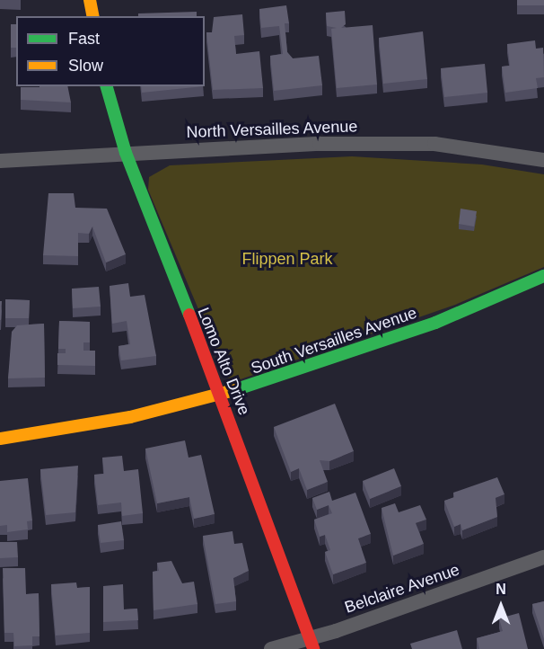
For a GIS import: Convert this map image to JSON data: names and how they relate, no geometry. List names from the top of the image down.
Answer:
{
  "streets": {
    "street": [
      "North Versailles Avenue",
      "South Versailles Avenue",
      "Lomo Alto Drive",
      "Belclaire Avenue"
    ]
  },
  "crossings": [
    ["North Versailles Avenue", "Lomo Alto Drive"],
    ["South Versailles Avenue", "Lomo Alto Drive"],
    ["Lomo Alto Drive", "Belclaire Avenue"]
  ],
  "parks": ["Flippen Park"],
  "legend": ["Fast", "Slow"],
  "north": "top"
}
